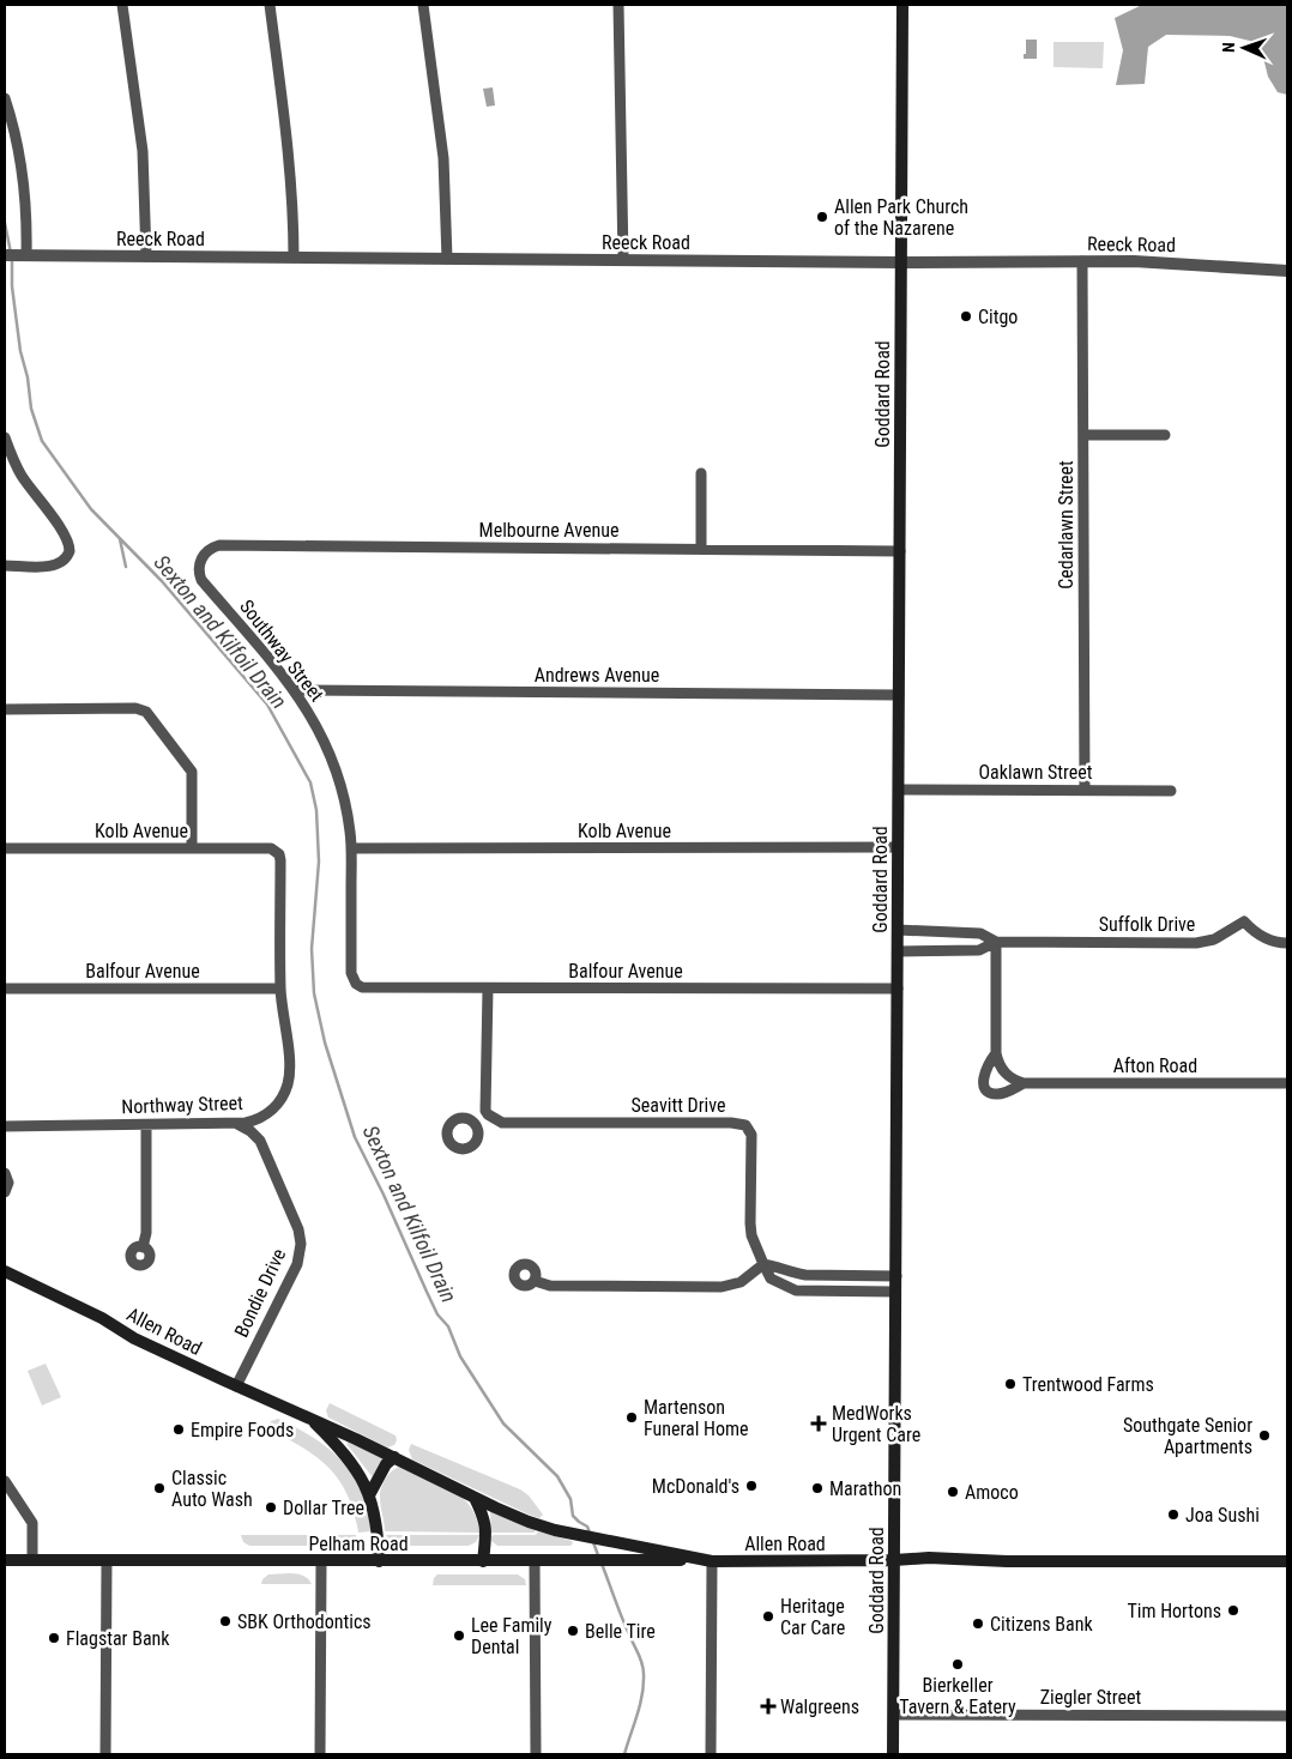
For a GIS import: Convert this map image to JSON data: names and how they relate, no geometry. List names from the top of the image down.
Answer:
{
  "streets": {
    "main road": ["Goddard Road", "Allen Road", "Pelham Road"],
    "street": [
      "Reeck Road",
      "Cedarlawn Street",
      "Melbourne Avenue",
      "Southway Street",
      "Andrews Avenue",
      "Oaklawn Street",
      "Kolb Avenue",
      "Suffolk Drive",
      "Balfour Avenue",
      "Afton Road",
      "Northway Street",
      "Seavitt Drive",
      "Bondie Drive",
      "Ziegler Street"
    ]
  },
  "crossings": [
    ["Reeck Road", "Goddard Road"],
    ["Reeck Road", "Cedarlawn Street"],
    ["Goddard Road", "Melbourne Avenue"],
    ["Goddard Road", "Andrews Avenue"],
    ["Goddard Road", "Oaklawn Street"],
    ["Goddard Road", "Kolb Avenue"],
    ["Goddard Road", "Suffolk Drive"],
    ["Goddard Road", "Balfour Avenue"],
    ["Goddard Road", "Allen Road"],
    ["Goddard Road", "Ziegler Street"],
    ["Cedarlawn Street", "Oaklawn Street"],
    ["Melbourne Avenue", "Southway Street"],
    ["Southway Street", "Andrews Avenue"],
    ["Southway Street", "Kolb Avenue"],
    ["Southway Street", "Balfour Avenue"],
    ["Kolb Avenue", "Northway Street"],
    ["Balfour Avenue", "Northway Street"],
    ["Northway Street", "Bondie Drive"],
    ["Bondie Drive", "Allen Road"],
    ["Allen Road", "Pelham Road"]
  ],
  "water": ["Sexton and Kilfoil Drain"],
  "places": {
    "other": [
      "Allen Park Church of the Nazarene",
      "Citgo",
      "Trentwood Farms",
      "Martenson Funeral Home",
      "Empire Foods",
      "Southgate Senior Apartments",
      "McDonald's",
      "Classic Auto Wash",
      "Marathon",
      "Amoco",
      "Dollar Tree",
      "Joa Sushi",
      "Tim Hortons",
      "Heritage Car Care",
      "SBK Orthodontics",
      "Citizens Bank",
      "Belle Tire",
      "Lee Family Dental",
      "Flagstar Bank",
      "Bierkeller Tavern & Eatery"
    ],
    "health": ["MedWorks Urgent Care", "Walgreens"]
  },
  "north": "left"
}
